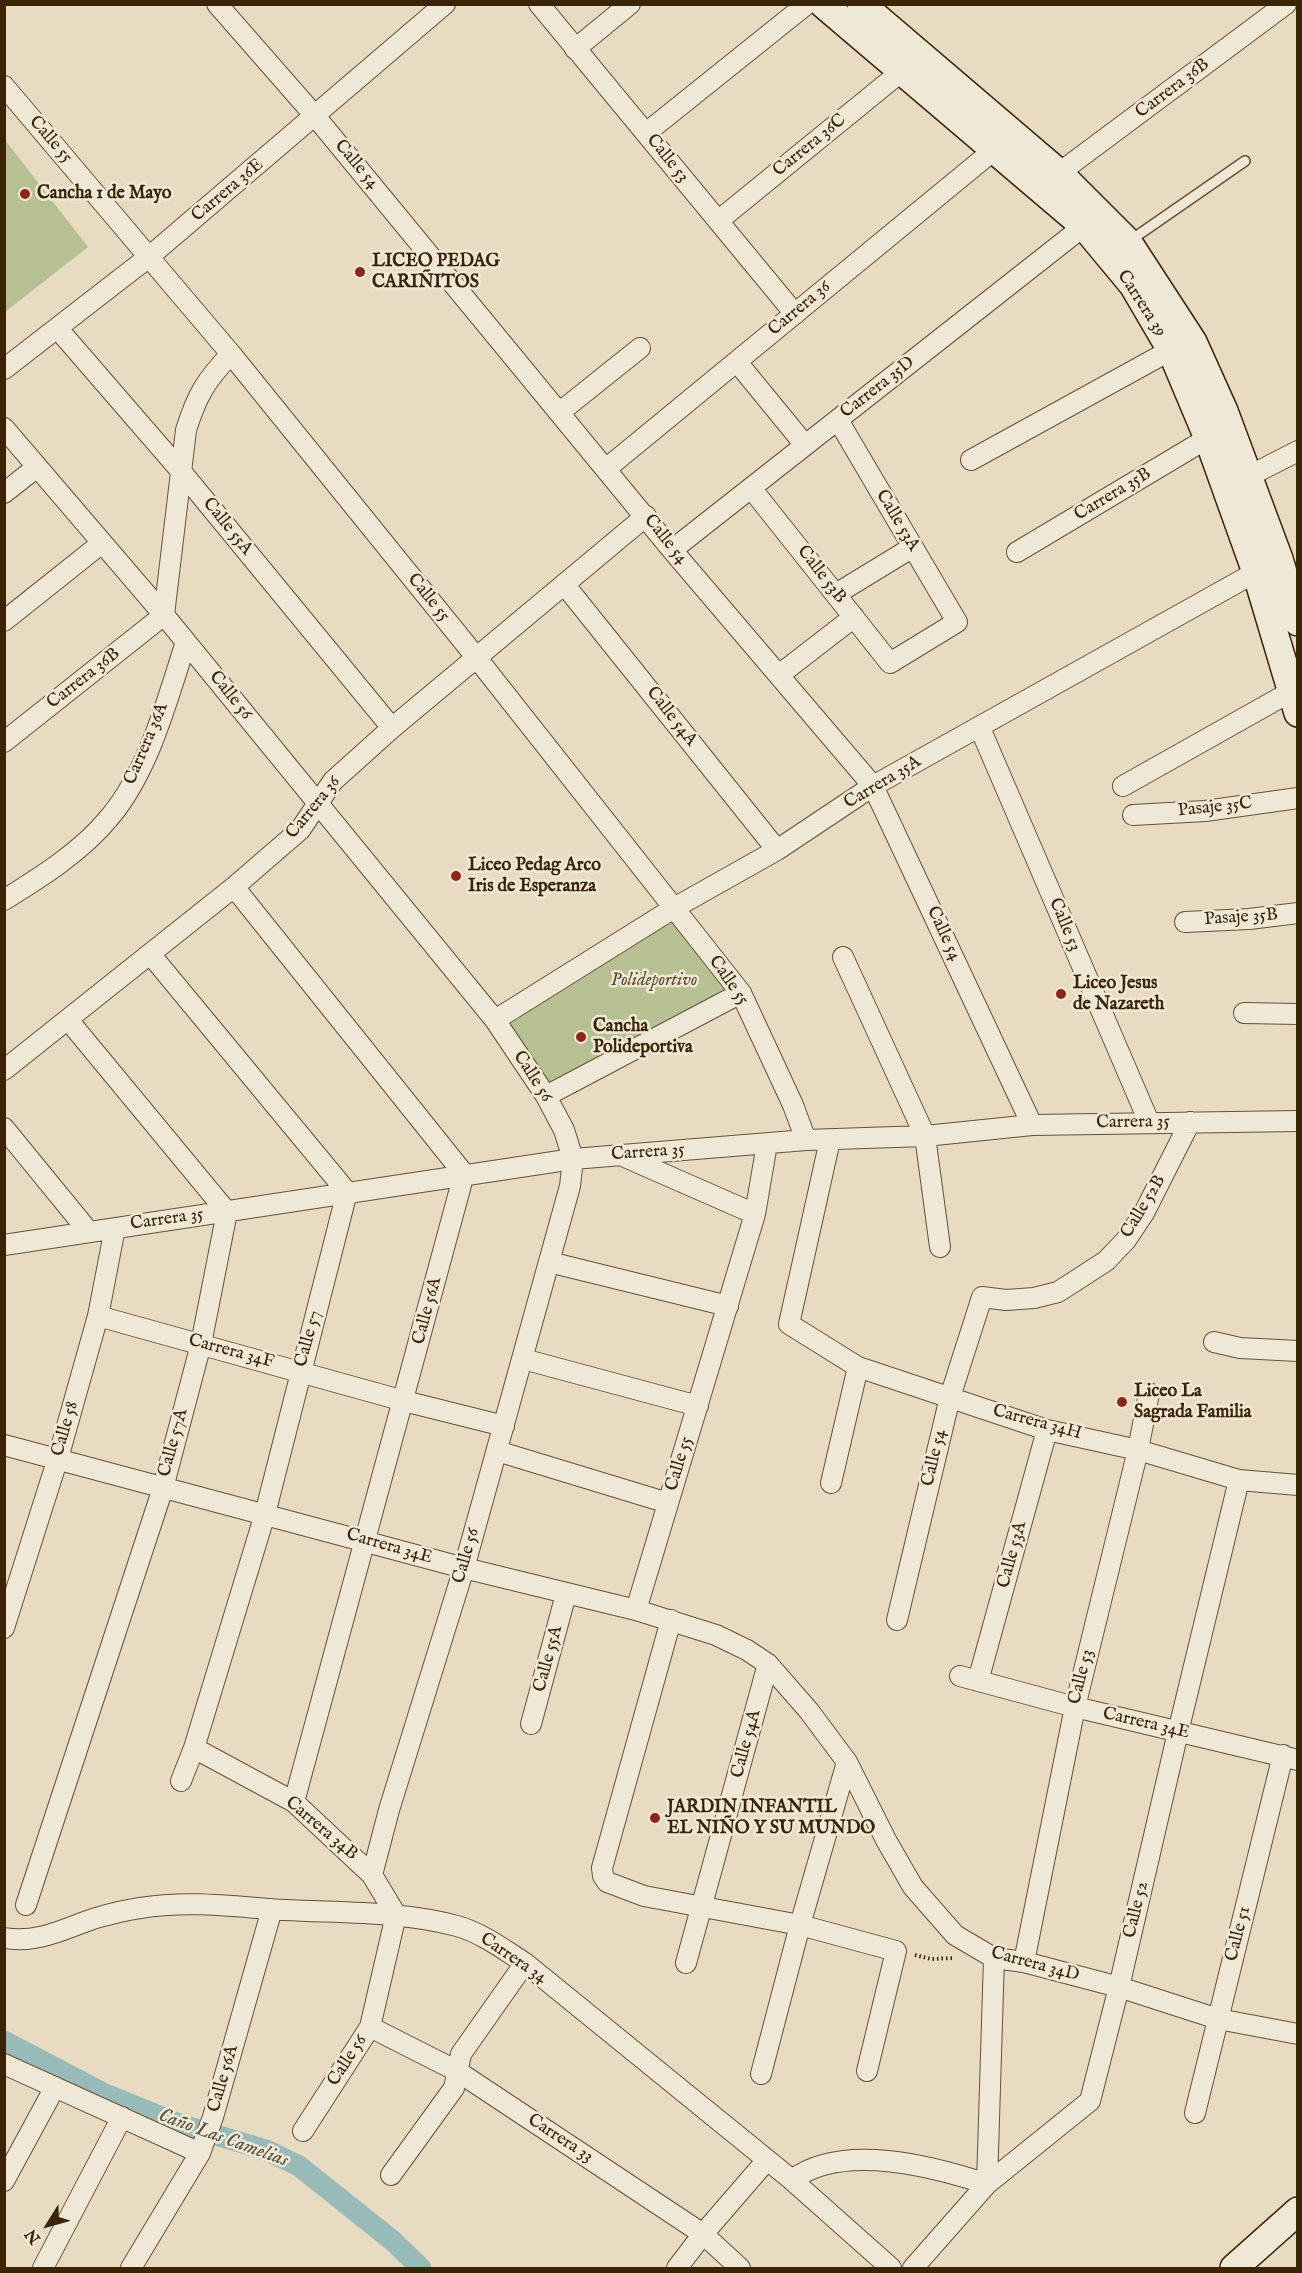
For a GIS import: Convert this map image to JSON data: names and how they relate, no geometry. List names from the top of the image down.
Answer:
{
  "streets": {
    "main road": ["Carrera 39"],
    "street": [
      "Carrera 36B",
      "Calle 55",
      "Carrera 36C",
      "Calle 53",
      "Calle 54",
      "Carrera 36E",
      "Carrera 36",
      "Carrera 35D",
      "Carrera 35B",
      "Calle 53A",
      "Calle 55A",
      "Calle 53B",
      "Calle 56",
      "Calle 54A",
      "Carrera 36A",
      "Carrera 35A",
      "Pasaje 35C",
      "Pasaje 35B",
      "Carrera 35",
      "Calle 52B",
      "Calle 56A",
      "Calle 57",
      "Carrera 34F",
      "Carrera 34H",
      "Calle 58",
      "Calle 57A",
      "Carrera 34E",
      "Carrera 34B",
      "Calle 52",
      "Calle 51",
      "Carrera 34",
      "Carrera 34D",
      "Carrera 33"
    ]
  },
  "crossings": [
    ["Carrera 36B", "Carrera 39"],
    ["Carrera 36B", "Calle 56"],
    ["Calle 55", "Carrera 36E"],
    ["Calle 55", "Carrera 36"],
    ["Calle 55", "Carrera 35A"],
    ["Calle 55", "Carrera 35"],
    ["Calle 55", "Carrera 34E"],
    ["Carrera 36C", "Calle 53"],
    ["Carrera 36C", "Carrera 39"],
    ["Calle 53", "Carrera 36"],
    ["Calle 53", "Carrera 35A"],
    ["Calle 53", "Carrera 35"],
    ["Calle 53", "Carrera 34H"],
    ["Calle 53", "Carrera 34E"],
    ["Calle 53", "Carrera 34D"],
    ["Calle 54", "Carrera 36E"],
    ["Calle 54", "Carrera 36"],
    ["Calle 54", "Carrera 35D"],
    ["Calle 54", "Carrera 35A"],
    ["Calle 54", "Carrera 35"],
    ["Calle 54", "Calle 52B"],
    ["Calle 54", "Carrera 34H"],
    ["Carrera 36E", "Calle 55A"],
    ["Carrera 39", "Carrera 36"],
    ["Carrera 39", "Carrera 35D"],
    ["Carrera 39", "Carrera 35B"],
    ["Carrera 39", "Carrera 35A"],
    ["Carrera 36", "Calle 55A"],
    ["Carrera 36", "Calle 56"],
    ["Carrera 36", "Calle 54A"],
    ["Carrera 35D", "Calle 53A"],
    ["Carrera 35D", "Calle 53B"],
    ["Calle 53A", "Calle 53B"],
    ["Calle 53A", "Carrera 34H"],
    ["Calle 53A", "Carrera 34E"],
    ["Calle 55A", "Carrera 34E"],
    ["Calle 56", "Carrera 36A"],
    ["Calle 56", "Carrera 35A"],
    ["Calle 56", "Carrera 35"],
    ["Calle 56", "Carrera 34F"],
    ["Calle 56", "Carrera 34E"],
    ["Calle 56", "Carrera 34B"],
    ["Calle 56", "Carrera 34"],
    ["Calle 56", "Carrera 33"],
    ["Calle 54A", "Carrera 35A"],
    ["Calle 54A", "Carrera 34E"],
    ["Calle 54A", "Carrera 34D"],
    ["Carrera 35", "Calle 52B"],
    ["Carrera 35", "Calle 56A"],
    ["Carrera 35", "Calle 57"],
    ["Carrera 35", "Carrera 34H"],
    ["Carrera 35", "Calle 58"],
    ["Carrera 35", "Calle 57A"],
    ["Calle 56A", "Carrera 34F"],
    ["Calle 56A", "Carrera 34E"],
    ["Calle 56A", "Carrera 34B"],
    ["Calle 56A", "Carrera 34"],
    ["Calle 57", "Carrera 34F"],
    ["Calle 57", "Carrera 34E"],
    ["Calle 57", "Carrera 34B"],
    ["Carrera 34F", "Calle 58"],
    ["Carrera 34F", "Calle 57A"],
    ["Carrera 34H", "Calle 52"],
    ["Calle 58", "Carrera 34E"],
    ["Calle 57A", "Carrera 34E"],
    ["Carrera 34E", "Calle 52"],
    ["Carrera 34E", "Calle 51"],
    ["Carrera 34E", "Carrera 34D"],
    ["Carrera 34B", "Carrera 34"],
    ["Calle 52", "Carrera 34D"],
    ["Calle 51", "Carrera 34D"]
  ],
  "water": ["Caño Las Camelias"],
  "parks": ["Polideportivo"],
  "places": [
    "Cancha 1 de Mayo",
    "LICEO PEDAG CARIÑITOS",
    "Liceo Pedag Arco Iris de Esperanza",
    "Liceo Jesus de Nazareth",
    "Cancha Polideportiva",
    "Liceo La Sagrada Familia",
    "JARDIN INFANTIL EL NIÑO Y SU MUNDO"
  ],
  "north": "bottom left"
}
